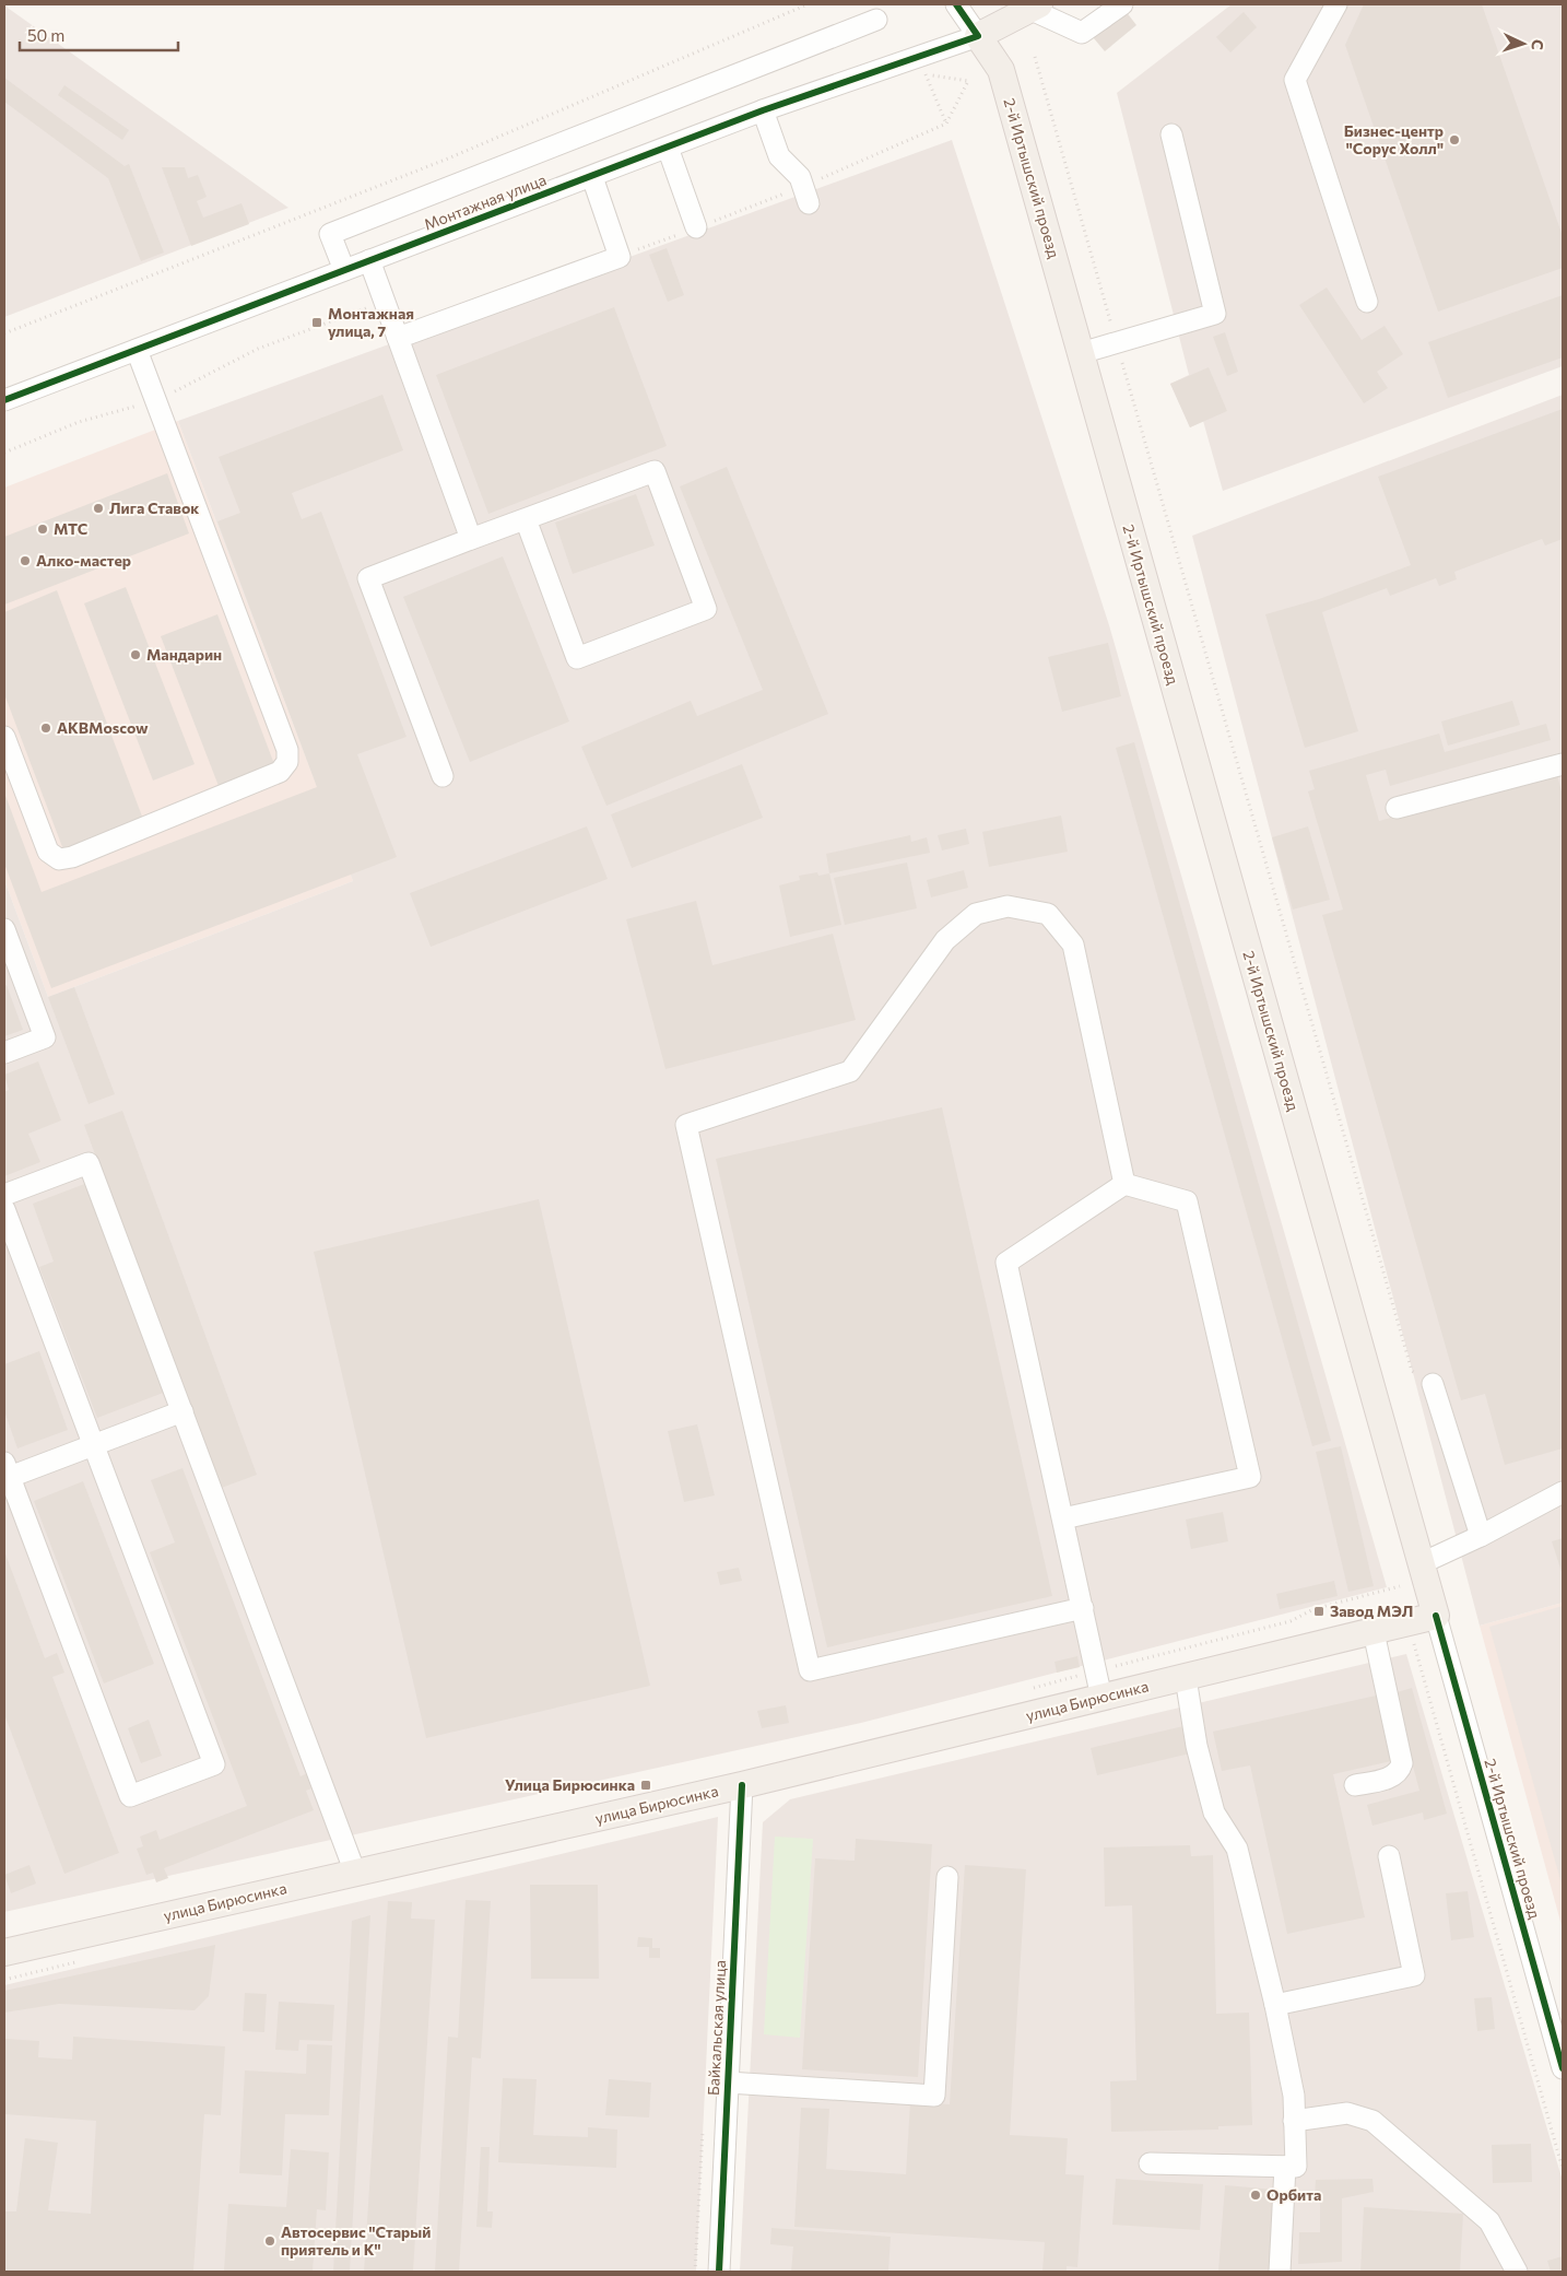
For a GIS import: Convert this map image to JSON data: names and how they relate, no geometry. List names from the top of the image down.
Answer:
{
  "streets": {
    "main road": ["2-й Иртышский проезд", "Монтажная улица", "улица Бирюсинка"],
    "street": ["Байкальская улица"]
  },
  "crossings": [
    ["2-й Иртышский проезд", "Монтажная улица"],
    ["2-й Иртышский проезд", "улица Бирюсинка"],
    ["улица Бирюсинка", "Байкальская улица"]
  ],
  "places": {
    "other": [
      "Бизнес-центр \"Сорус Холл\"",
      "Лига Ставок",
      "МТС",
      "Алко-мастер",
      "Мандарин",
      "AKBMoscow",
      "Орбита",
      "Автосервис \"Старый приятель и К\""
    ],
    "transit": ["Монтажная улица, 7", "Завод МЭЛ", "Улица Бирюсинка"]
  },
  "scale_bar": "50 m",
  "north": "right"
}
